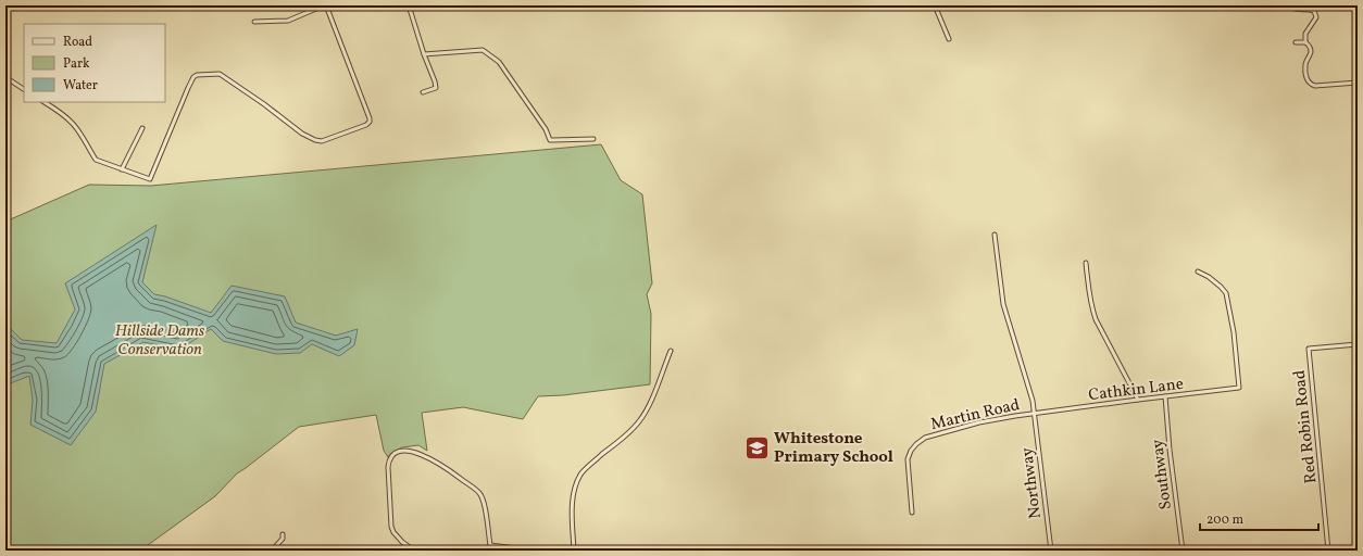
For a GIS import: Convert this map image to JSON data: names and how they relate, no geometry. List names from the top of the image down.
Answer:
{
  "streets": {
    "street": [
      "Cathkin Lane",
      "Martin Road",
      "Red Robin Road",
      "Southway",
      "Northway"
    ]
  },
  "crossings": [
    ["Cathkin Lane", "Martin Road"],
    ["Cathkin Lane", "Southway"],
    ["Cathkin Lane", "Northway"],
    ["Martin Road", "Northway"]
  ],
  "parks": ["Hillside Dams Conservation"],
  "places": {
    "school or university": ["Whitestone Primary School"]
  },
  "legend": ["Road", "Park", "Water"],
  "scale_bar": "200 m"
}
